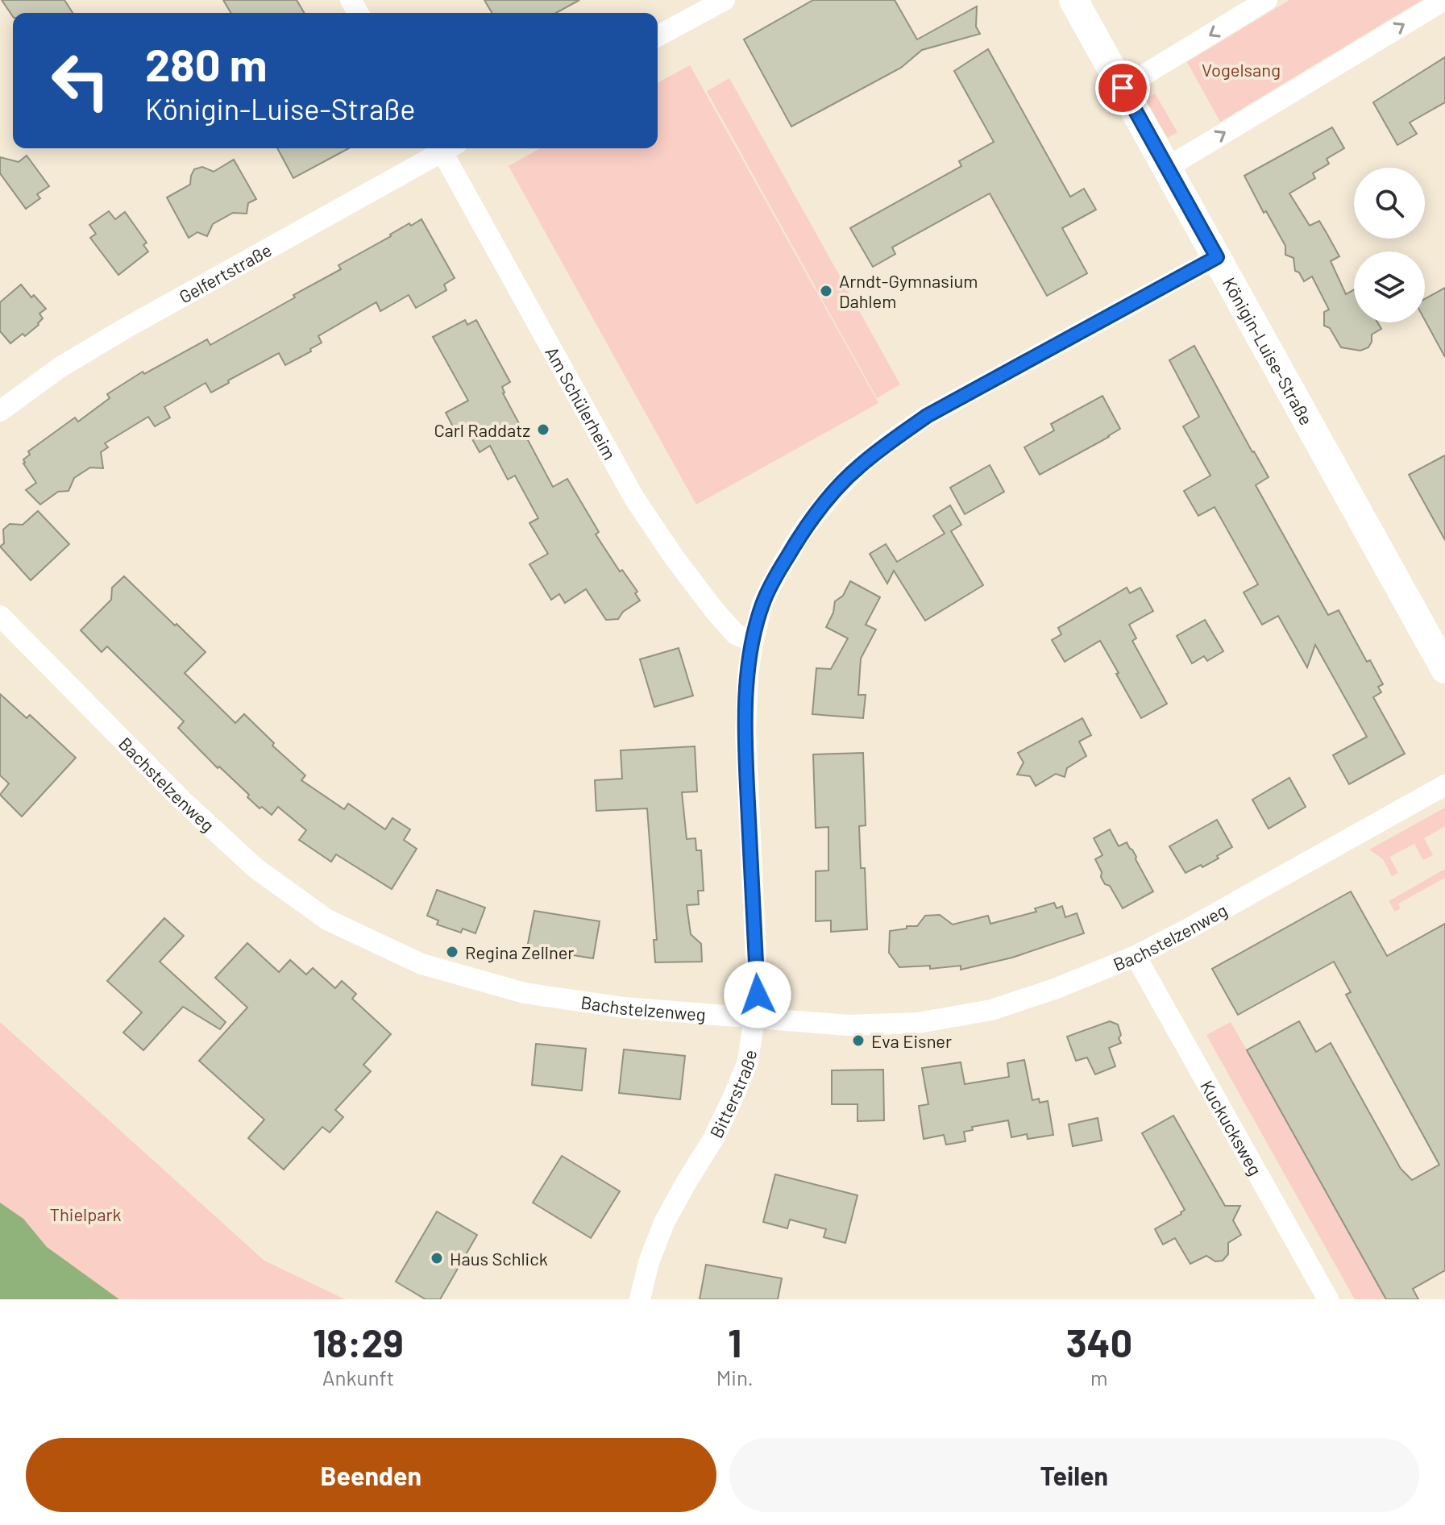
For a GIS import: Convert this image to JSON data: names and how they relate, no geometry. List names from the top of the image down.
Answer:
{
  "streets": {
    "main road": ["Königin-Luise-Straße"],
    "street": [
      "Gelfertstraße",
      "Am Schülerheim",
      "Bachstelzenweg",
      "Bitterstraße",
      "Kuckucksweg"
    ]
  },
  "crossings": [
    ["Königin-Luise-Straße", "Bitterstraße"],
    ["Am Schülerheim", "Bitterstraße"],
    ["Bachstelzenweg", "Bitterstraße"],
    ["Bachstelzenweg", "Kuckucksweg"]
  ],
  "parks": ["Vogelsang", "Thielpark"],
  "places": [
    "Arndt-Gymnasium Dahlem",
    "Carl Raddatz",
    "Regina Zellner",
    "Eva Eisner",
    "Haus Schlick"
  ],
  "page": {
    "turn": ["280 m", "Königin-Luise-Straße"],
    "eta": [
      "18:29",
      "Ankunft",
      "1",
      "Min.",
      "340",
      "m"
    ],
    "buttons": ["Beenden", "Teilen"]
  }
}
